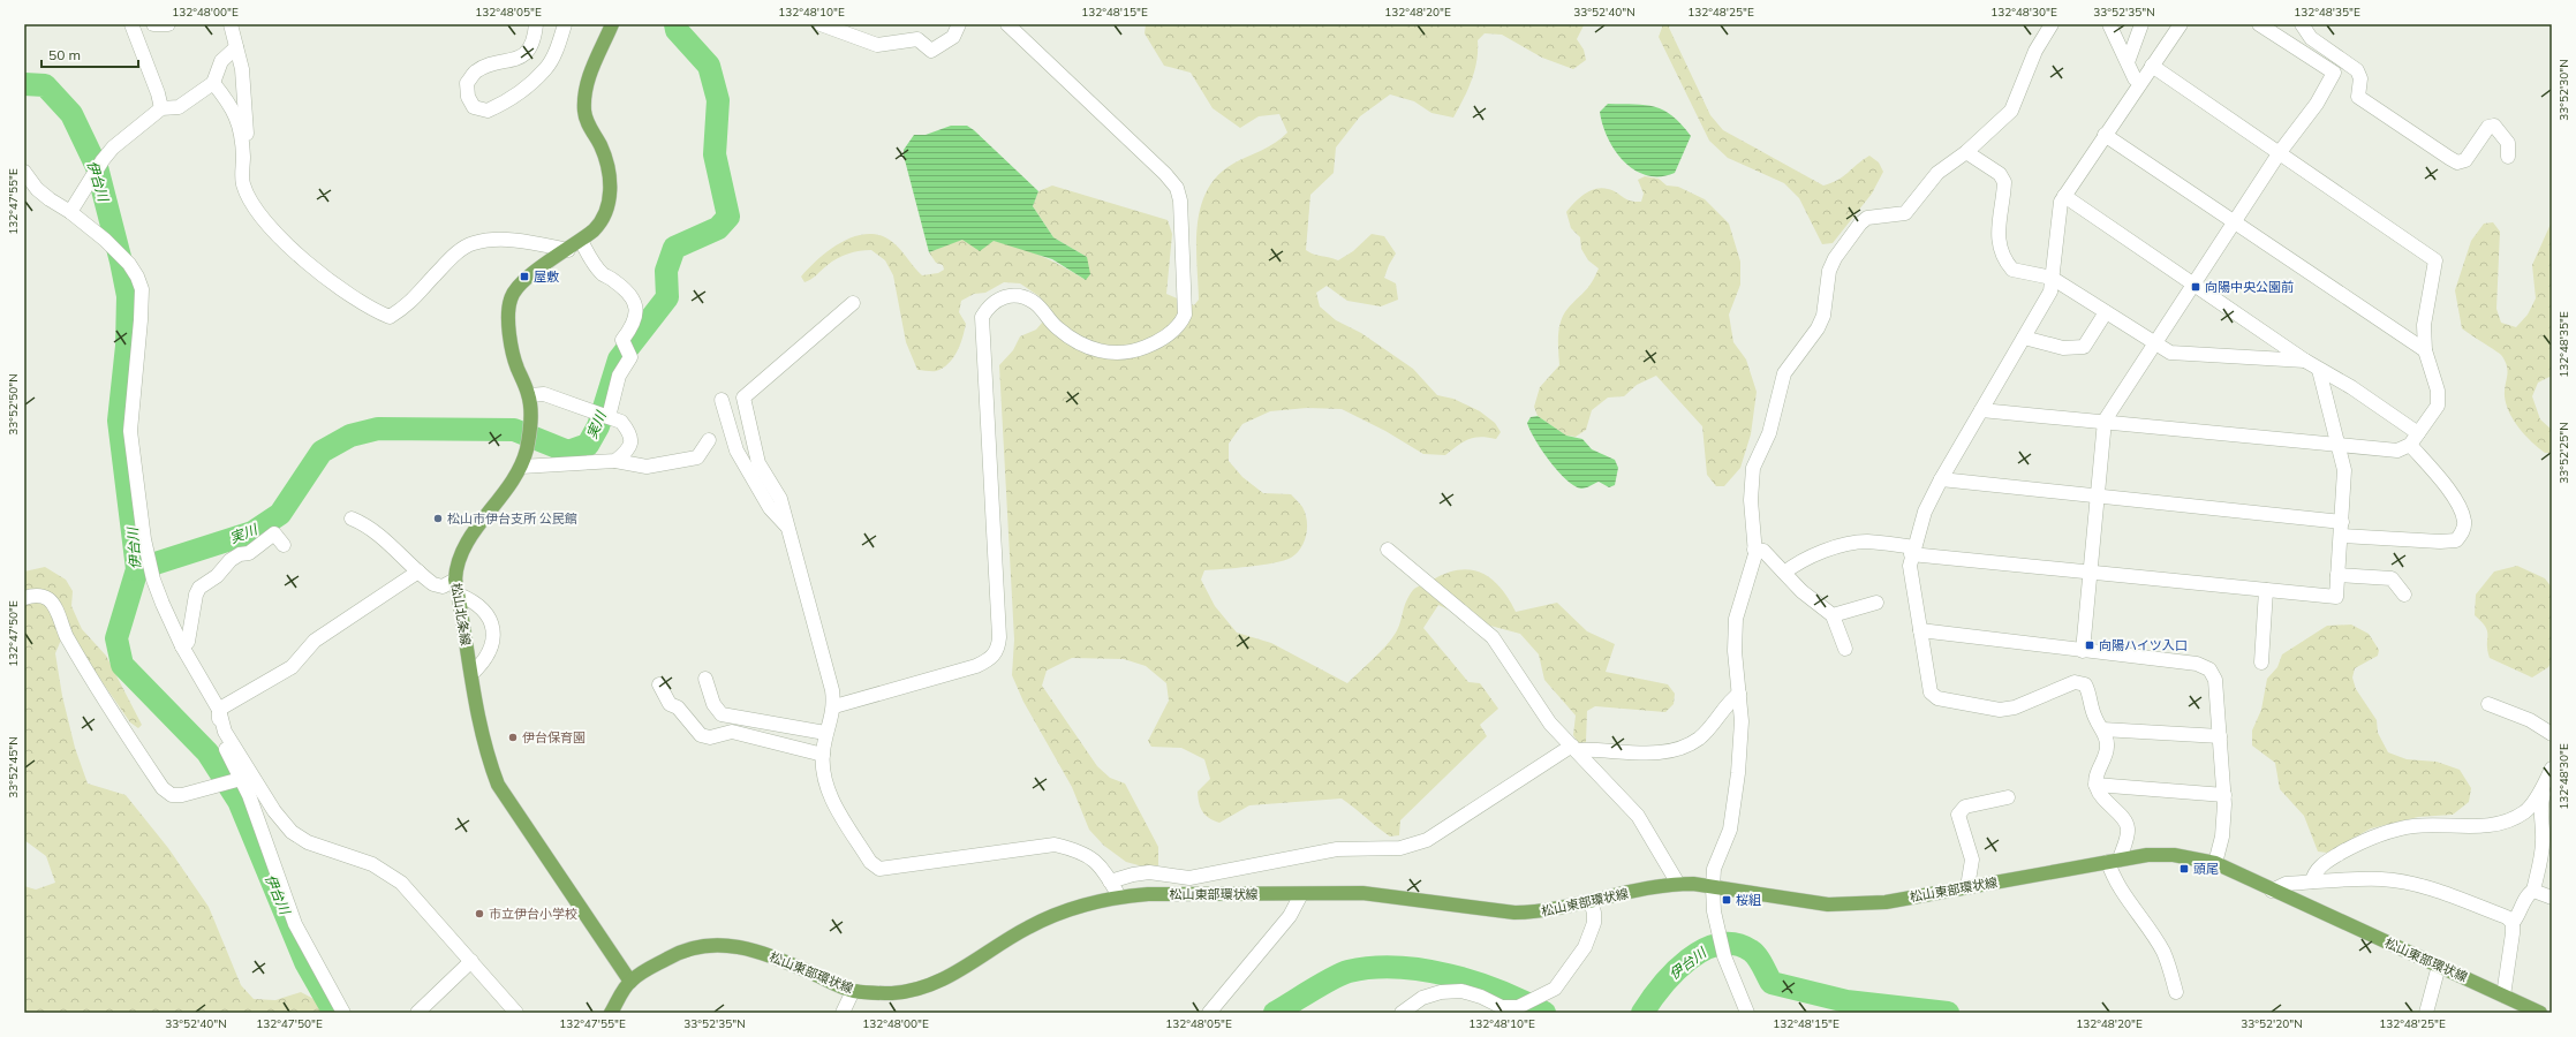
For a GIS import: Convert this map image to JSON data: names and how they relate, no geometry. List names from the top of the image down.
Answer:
{
  "streets": {
    "main road": ["松山北条線", "松山東部環状線"]
  },
  "crossings": [
    ["松山北条線", "松山東部環状線"]
  ],
  "water": ["伊台川", "実川"],
  "places": {
    "transit": [
      "屋敷",
      "向陽中央公園前",
      "向陽ハイツ入口",
      "頭尾",
      "桜組"
    ],
    "other": ["松山市伊台支所 公民館", "伊台保育園", "市立伊台小学校"]
  },
  "scale_bar": "50 m",
  "coordinates": [
    "132°48'00\"E",
    "132°48'05\"E",
    "132°48'10\"E",
    "132°48'15\"E",
    "132°48'20\"E",
    "33°52'40\"N",
    "132°48'25\"E",
    "132°48'30\"E",
    "33°52'35\"N",
    "132°48'35\"E",
    "33°52'30\"N",
    "132°47'55\"E",
    "33°52'50\"N",
    "33°52'25\"N",
    "132°47'50\"E",
    "33°52'45\"N",
    "33°52'20\"N"
  ]
}
